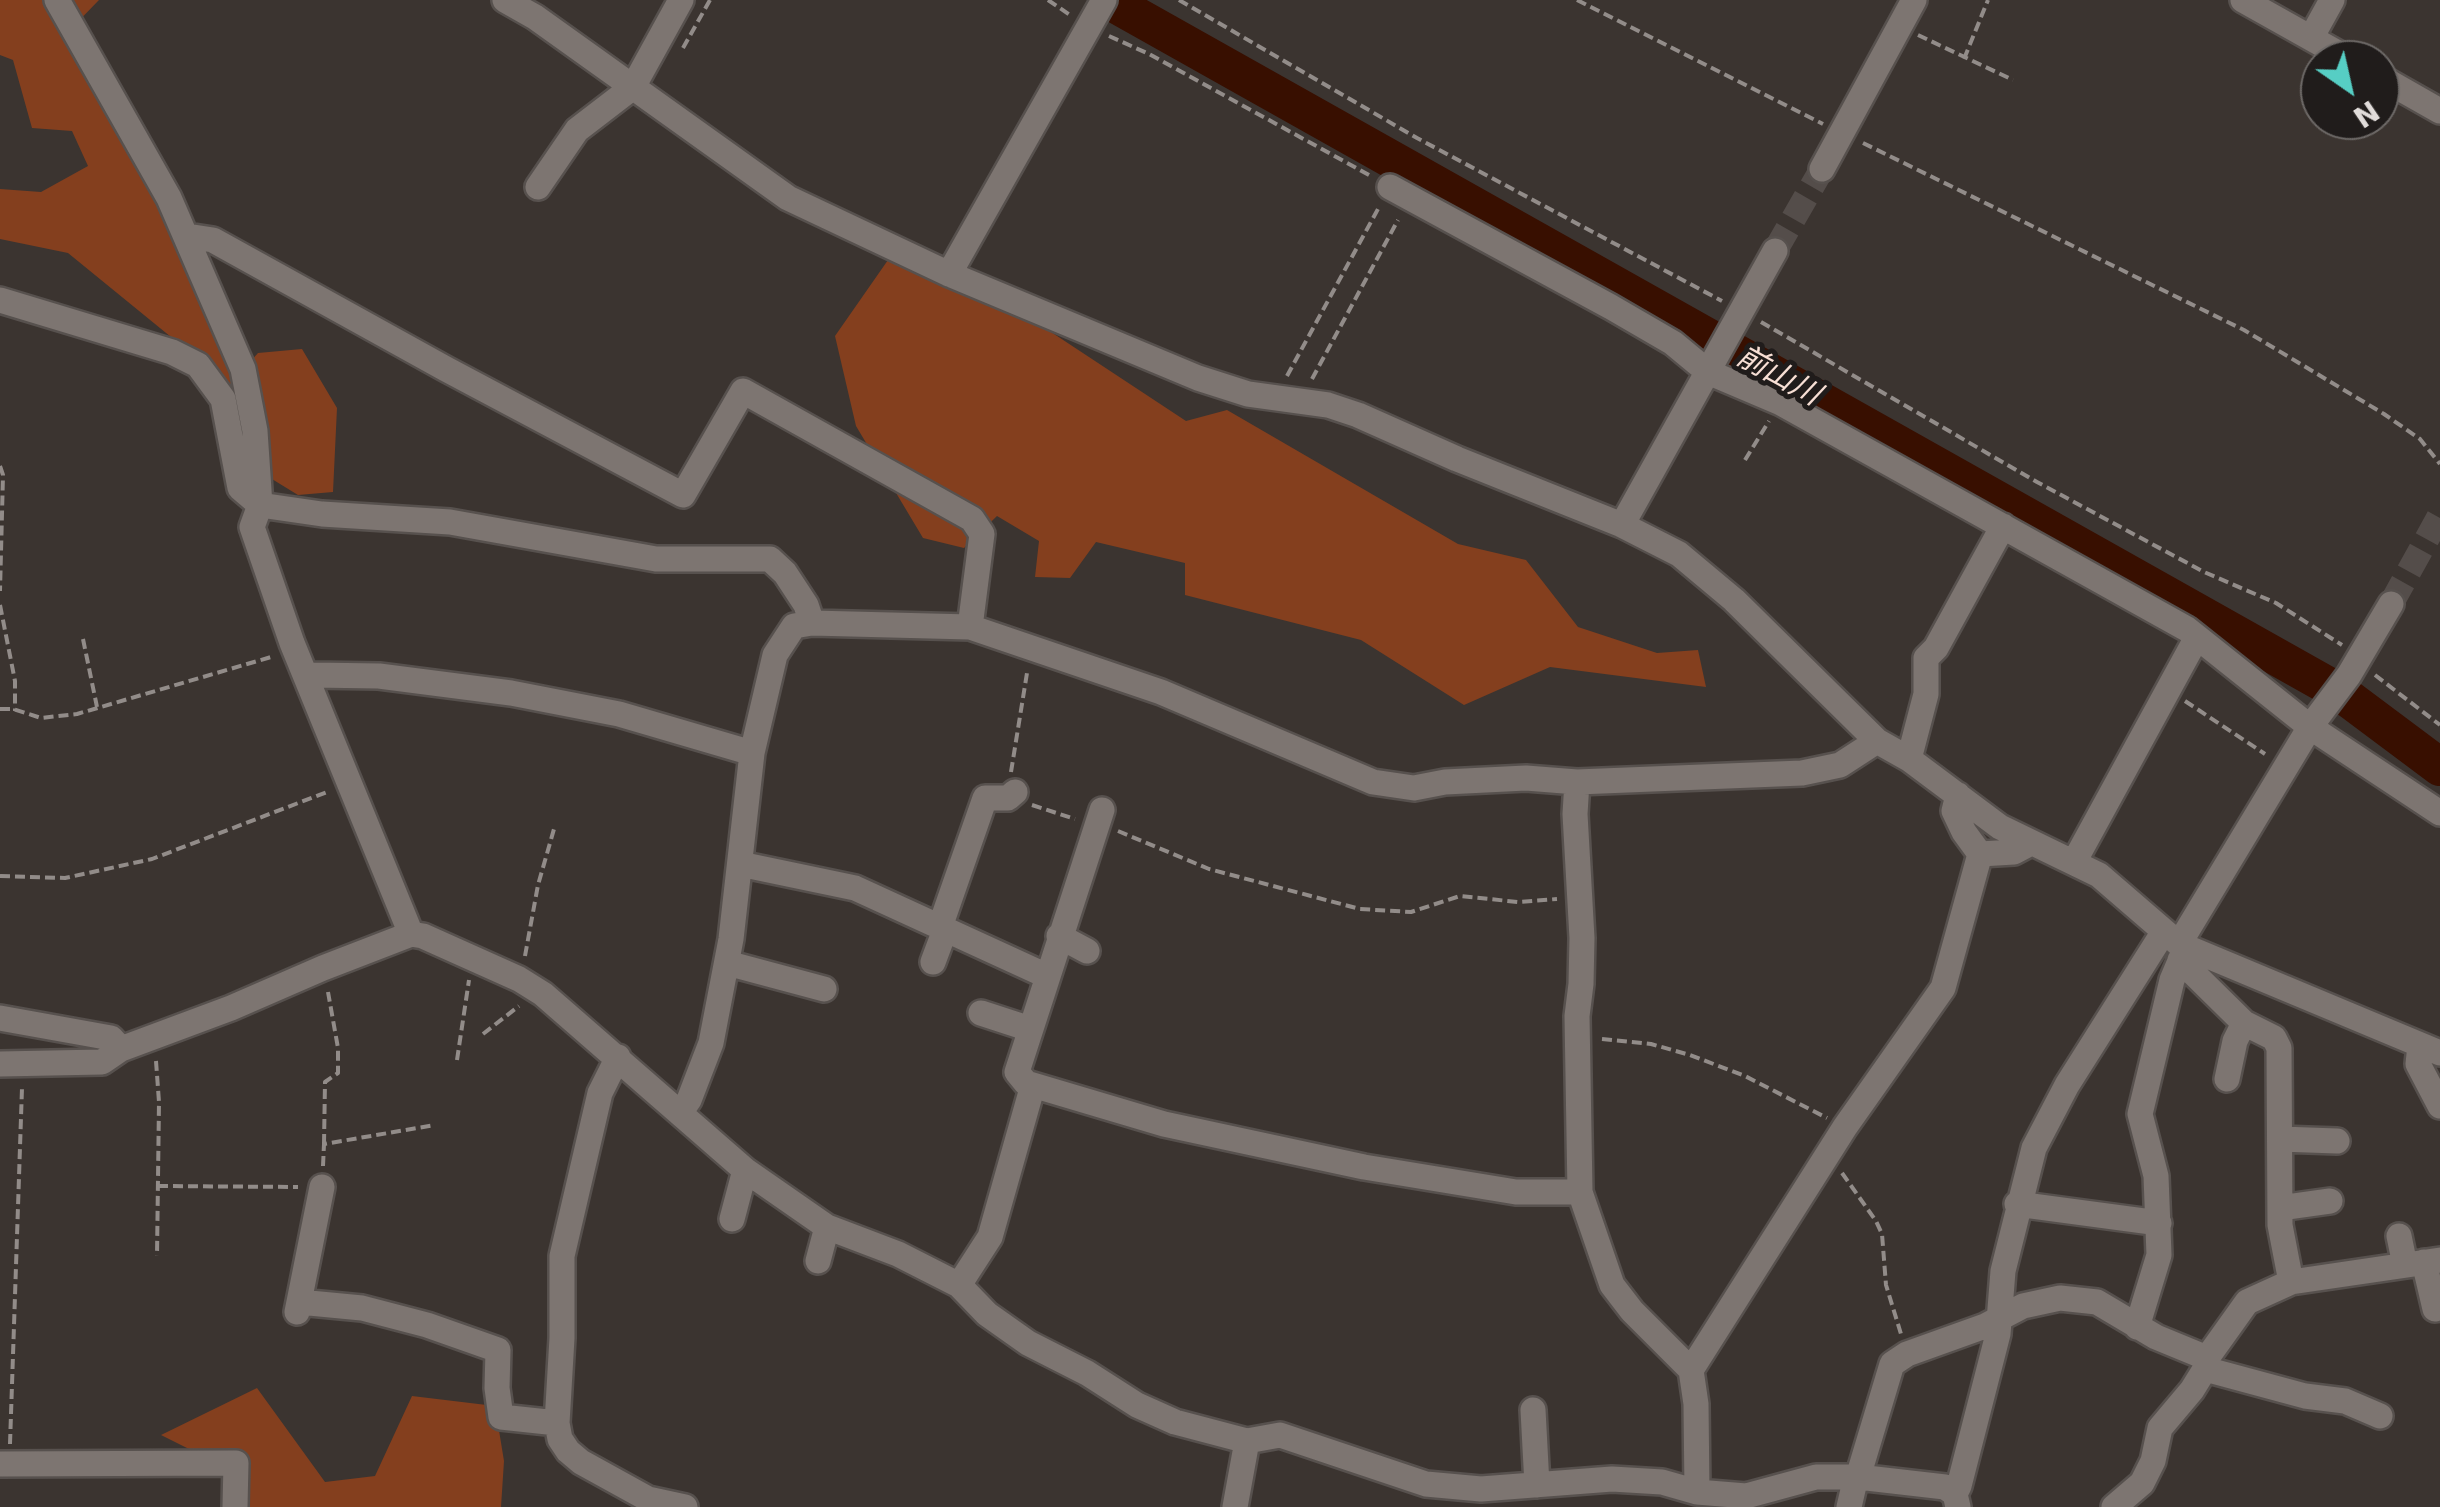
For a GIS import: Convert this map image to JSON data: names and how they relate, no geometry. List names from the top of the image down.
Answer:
{
  "water": ["前山川"],
  "north": "bottom right"
}
